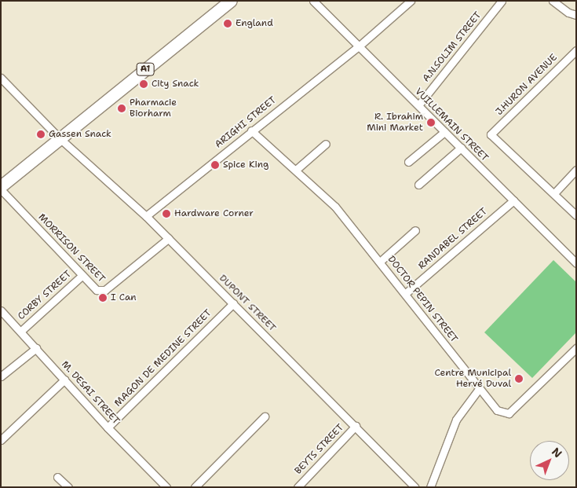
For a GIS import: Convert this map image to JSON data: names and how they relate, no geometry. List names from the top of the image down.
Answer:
{
  "streets": {
    "main road": ["A1"],
    "street": [
      "A.N.SOLIM STREET",
      "J.HURON AVENUE",
      "ARIGHI STREET",
      "VUILLEMAIN STREET",
      "RANDABEL STREET",
      "MORRISON STREET",
      "CORBY STREET",
      "DOCTOR PEPIN STREET",
      "DUPONT STREET",
      "MAGON DE MEDINE STREET",
      "M. DESAI STREET",
      "BEYTS STREET"
    ]
  },
  "crossings": [
    ["A.N.SOLIM STREET", "VUILLEMAIN STREET"],
    ["A1", "DUPONT STREET"],
    ["ARIGHI STREET", "VUILLEMAIN STREET"],
    ["ARIGHI STREET", "DOCTOR PEPIN STREET"],
    ["ARIGHI STREET", "DUPONT STREET"],
    ["VUILLEMAIN STREET", "RANDABEL STREET"],
    ["RANDABEL STREET", "DOCTOR PEPIN STREET"],
    ["MORRISON STREET", "CORBY STREET"],
    ["MORRISON STREET", "DUPONT STREET"],
    ["CORBY STREET", "M. DESAI STREET"],
    ["DUPONT STREET", "MAGON DE MEDINE STREET"],
    ["DUPONT STREET", "BEYTS STREET"],
    ["MAGON DE MEDINE STREET", "M. DESAI STREET"]
  ],
  "places": [
    "England",
    "City Snack",
    "Pharmacie Biorharm",
    "R. Ibrahim Mini Market",
    "Gassen Snack",
    "Spice King",
    "Hardware Corner",
    "I Can",
    "Centre Municipal Hervé Duval"
  ],
  "north": "top right"
}
